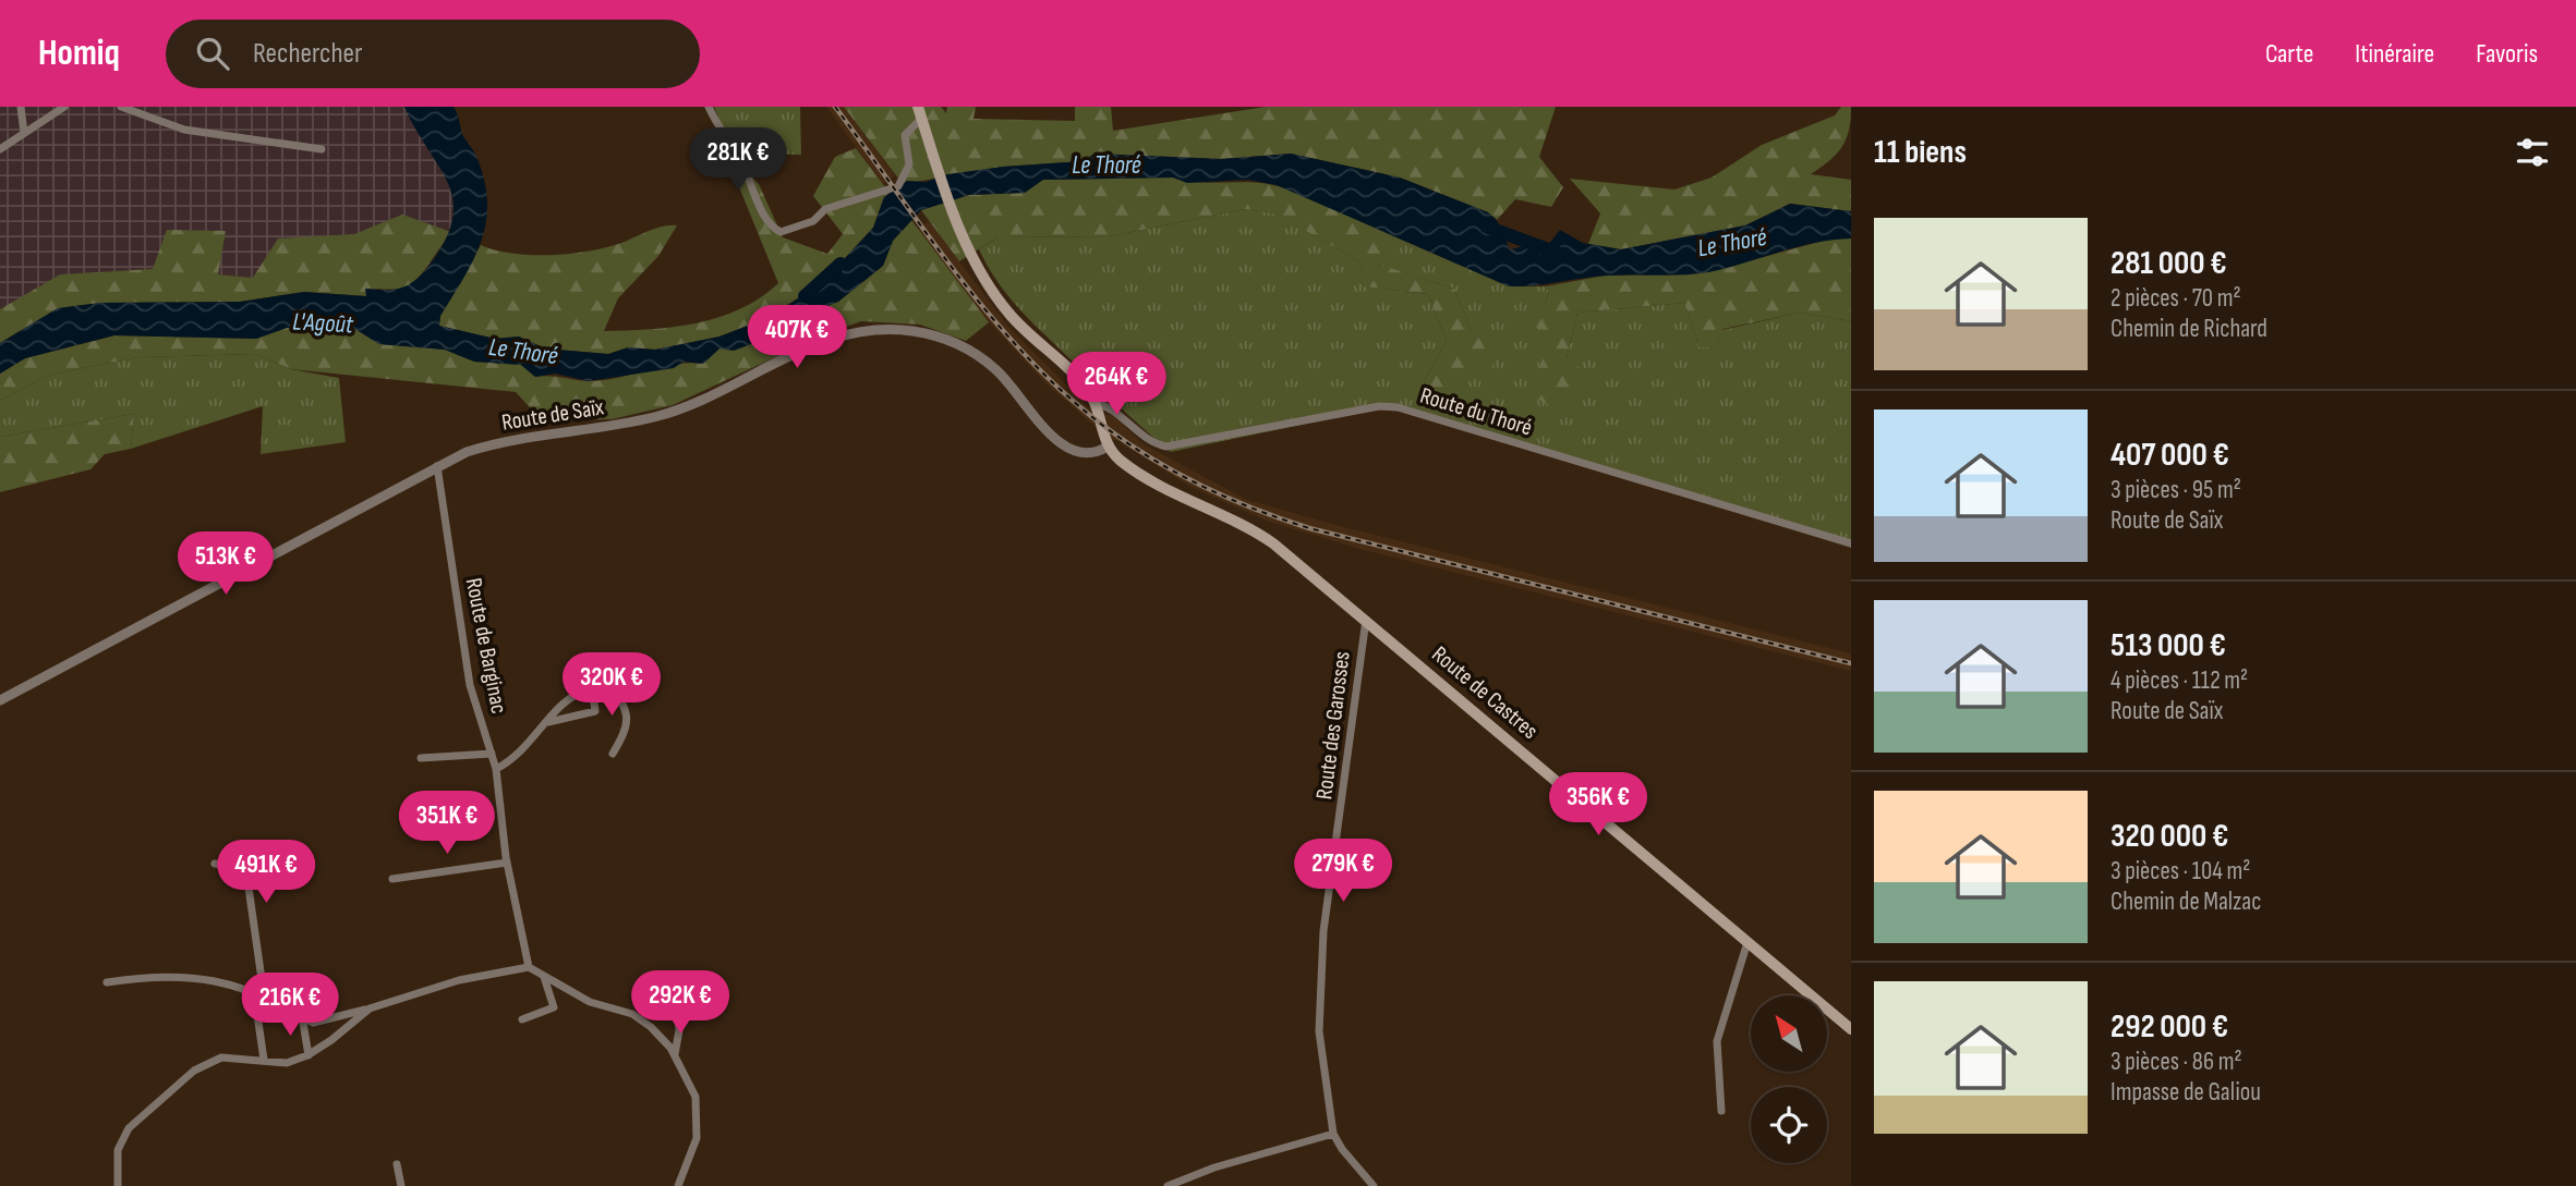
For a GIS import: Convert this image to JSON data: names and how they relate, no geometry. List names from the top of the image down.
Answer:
{
  "streets": {
    "main road": ["Route de Castres"],
    "street": [
      "Route du Thoré",
      "Route de Saïx",
      "Route de Barginac",
      "Route des Garosses"
    ]
  },
  "crossings": [
    ["Route de Saïx", "Route de Barginac"],
    ["Route de Saïx", "Route de Castres"],
    ["Route de Castres", "Route des Garosses"]
  ],
  "water": ["Le Thoré", "L'Agoût"],
  "north": "top left",
  "page": {
    "header": "Homiq",
    "search": "Rechercher",
    "nav": ["Carte", "Itinéraire", "Favoris"],
    "heading": "11 biens",
    "price": [
      "281K €",
      "407K €",
      "264K €",
      "513K €",
      "320K €",
      "356K €",
      "351K €",
      "279K €",
      "491K €",
      "292K €",
      "216K €"
    ],
    "list": [
      {
        "name": "281 000 €",
        "note": "2 pièces · 70 m² · Chemin de Richard"
      },
      {
        "name": "407 000 €",
        "note": "3 pièces · 95 m² · Route de Saïx"
      },
      {
        "name": "513 000 €",
        "note": "4 pièces · 112 m² · Route de Saïx"
      },
      {
        "name": "320 000 €",
        "note": "3 pièces · 104 m² · Chemin de Malzac"
      },
      {
        "name": "292 000 €",
        "note": "3 pièces · 86 m² · Impasse de Galiou"
      }
    ]
  }
}
